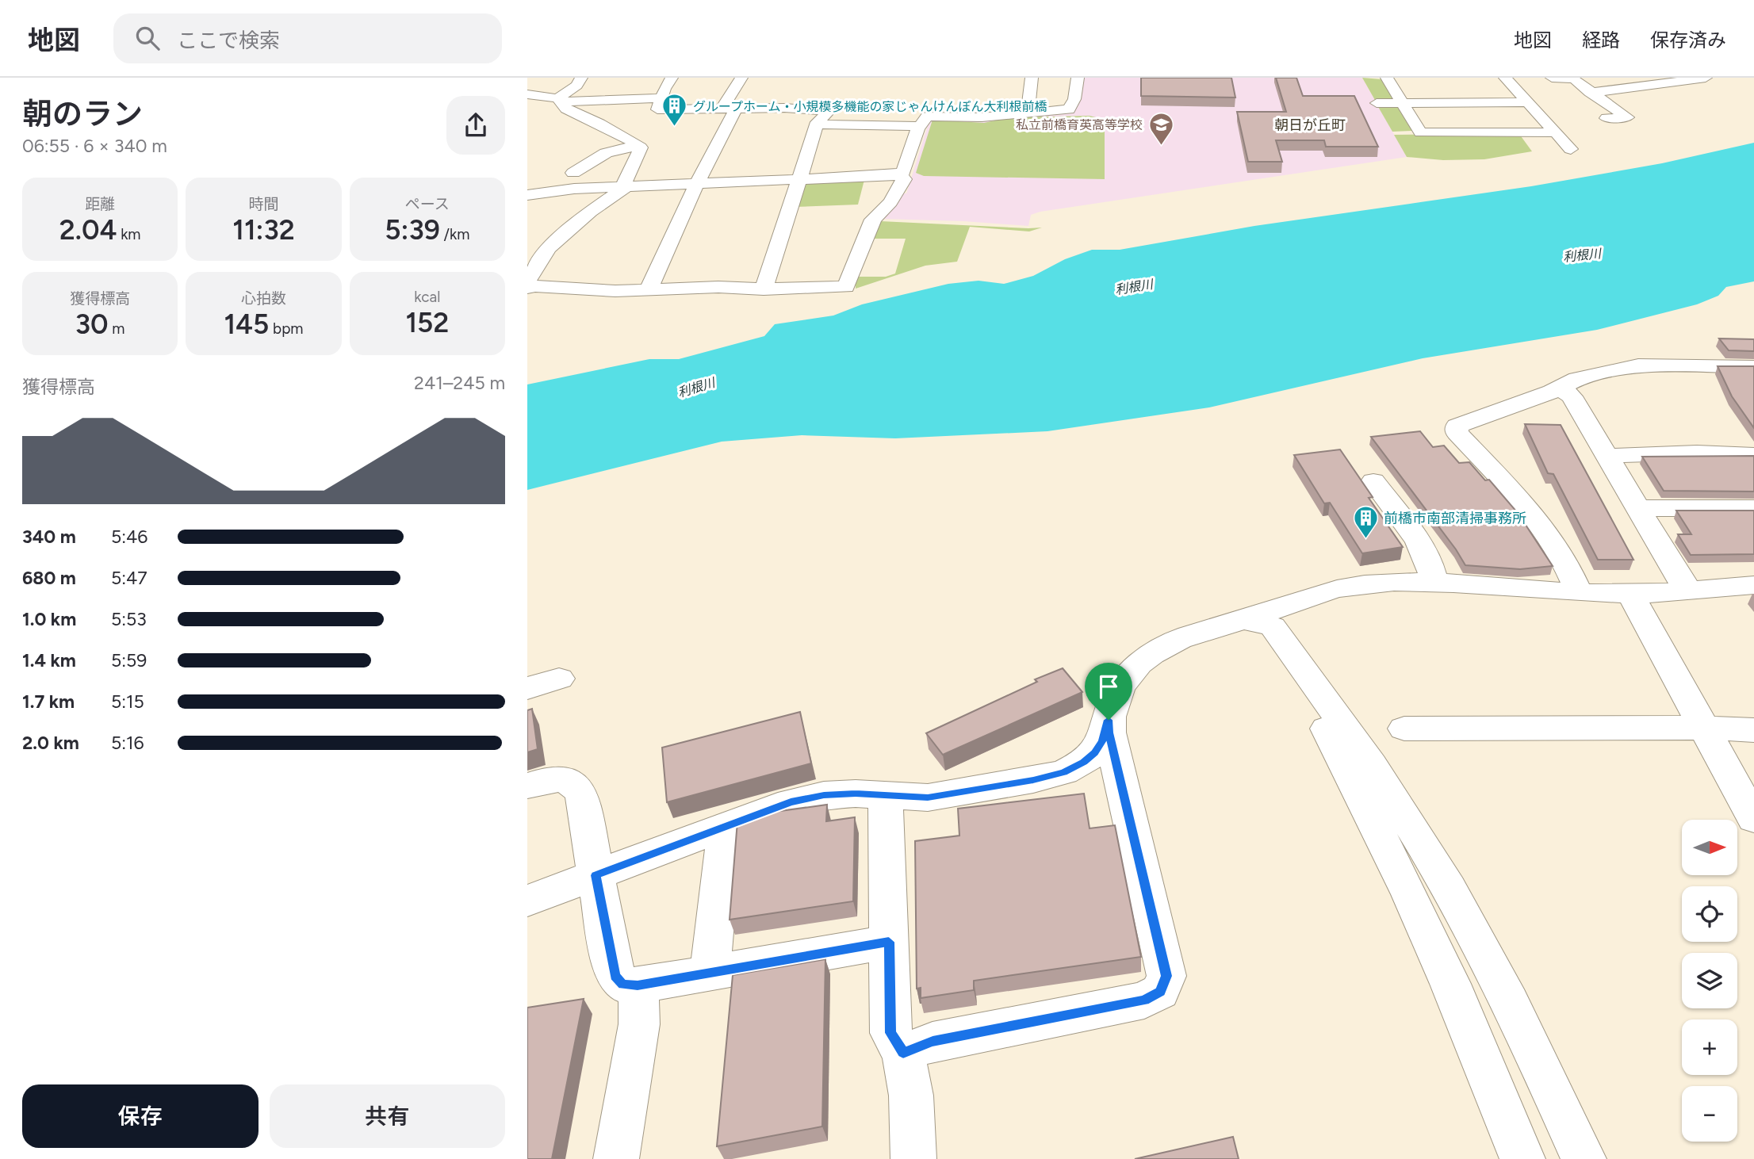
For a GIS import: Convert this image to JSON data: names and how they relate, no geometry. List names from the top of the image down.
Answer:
{
  "districts": ["朝日が丘町"],
  "water": ["利根川"],
  "places": {
    "building": ["グループホーム・小規模多機能の家じゃんけんぽん大利根前橋", "前橋市南部清掃事務所"],
    "school or university": ["私立前橋育英高等学校"]
  },
  "north": "right",
  "page": {
    "header": "地図",
    "search": "ここで検索",
    "nav": ["地図", "経路", "保存済み"],
    "heading": ["朝のラン", "06:55 · 6 × 340 m"],
    "stats": [
      ["距離", "2.04 km"],
      ["時間", "11:32"],
      ["ペース", "5:39 /km"],
      ["獲得標高", "30 m"],
      ["心拍数", "145 bpm"],
      ["kcal", "152"]
    ],
    "chart": ["獲得標高", "241–245 m"],
    "list": [
      {
        "name": "340 m",
        "note": "5:46"
      },
      {
        "name": "680 m",
        "note": "5:47"
      },
      {
        "name": "1.0 km",
        "note": "5:53"
      },
      {
        "name": "1.4 km",
        "note": "5:59"
      },
      {
        "name": "1.7 km",
        "note": "5:15"
      },
      {
        "name": "2.0 km",
        "note": "5:16"
      }
    ],
    "map_buttons": ["+", "−"],
    "buttons": ["保存", "共有"]
  }
}
